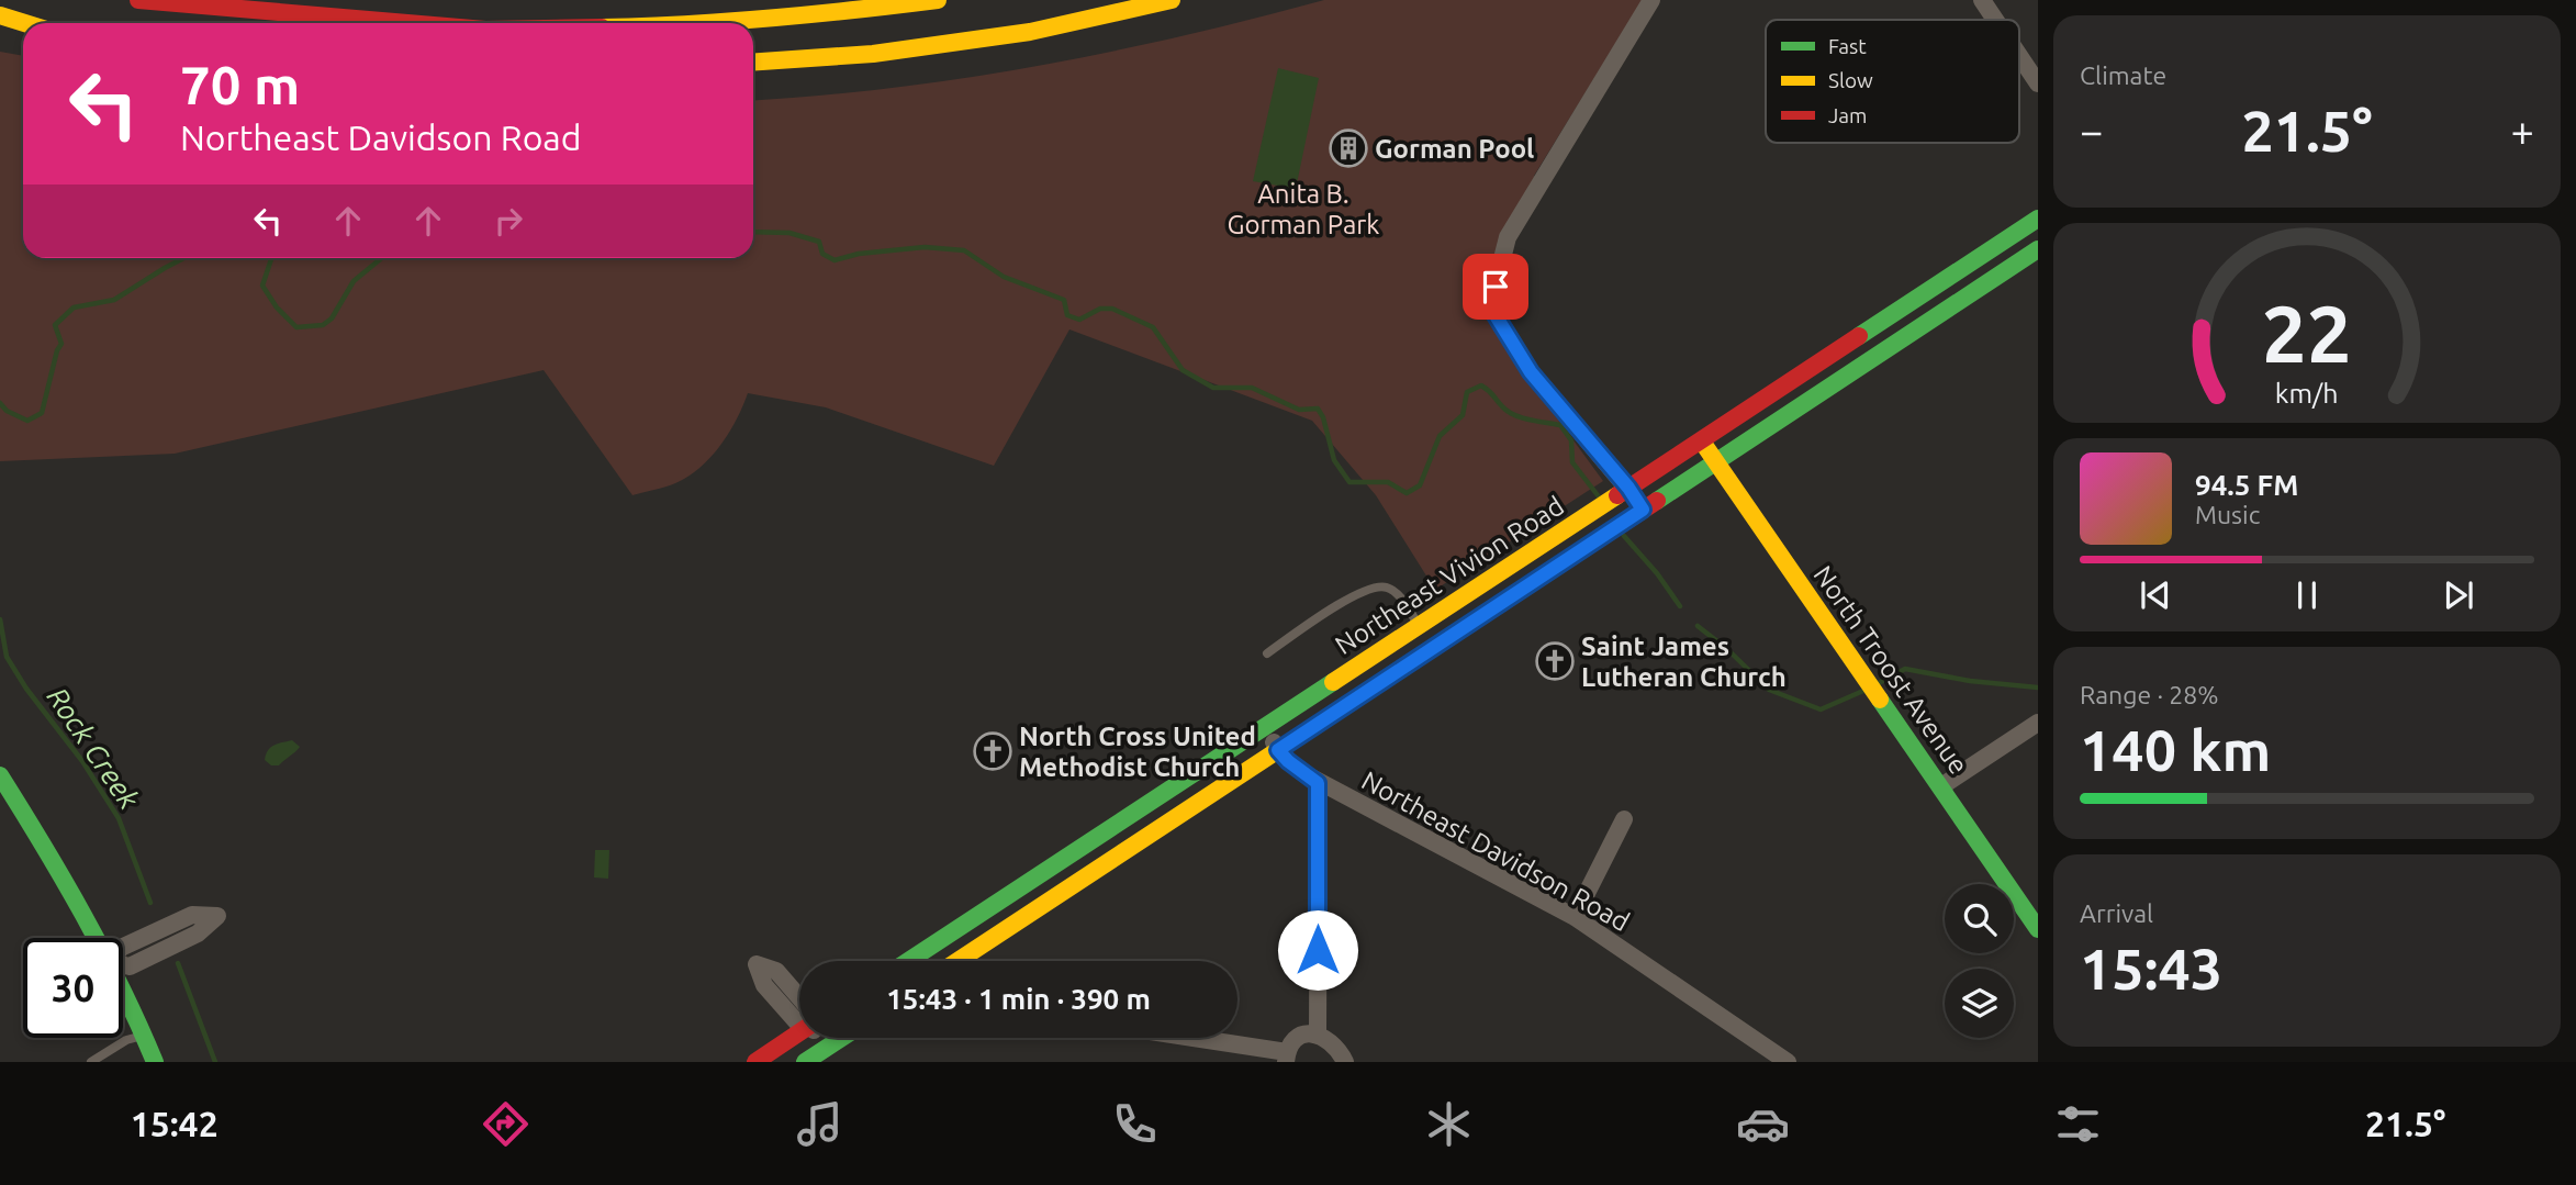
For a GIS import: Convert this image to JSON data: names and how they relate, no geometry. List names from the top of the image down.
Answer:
{
  "streets": {
    "main road": ["Northeast Vivion Road", "North Troost Avenue"],
    "street": ["Northeast Davidson Road"]
  },
  "crossings": [
    ["Northeast Vivion Road", "North Troost Avenue"],
    ["Northeast Vivion Road", "Northeast Davidson Road"]
  ],
  "water": ["Rock Creek"],
  "parks": ["Anita B. Gorman Park"],
  "places": {
    "building": ["Gorman Pool"],
    "church": ["Saint James Lutheran Church", "North Cross United Methodist Church"]
  },
  "legend": ["Fast", "Slow", "Jam"],
  "page": {
    "tile": [
      "Climate",
      ["Range · 28%", "140 km"],
      ["Arrival", "15:43"]
    ],
    "turn": ["70 m", "Northeast Davidson Road"],
    "heat": ["−", "21.5°", "+"],
    "song": ["94.5 FM", "Music"],
    "limit": "30",
    "trip": "15:43 · 1 min · 390 m",
    "tabs": ["15:42", "21.5°"],
    "gauge": ["22", "km/h"]
  }
}
